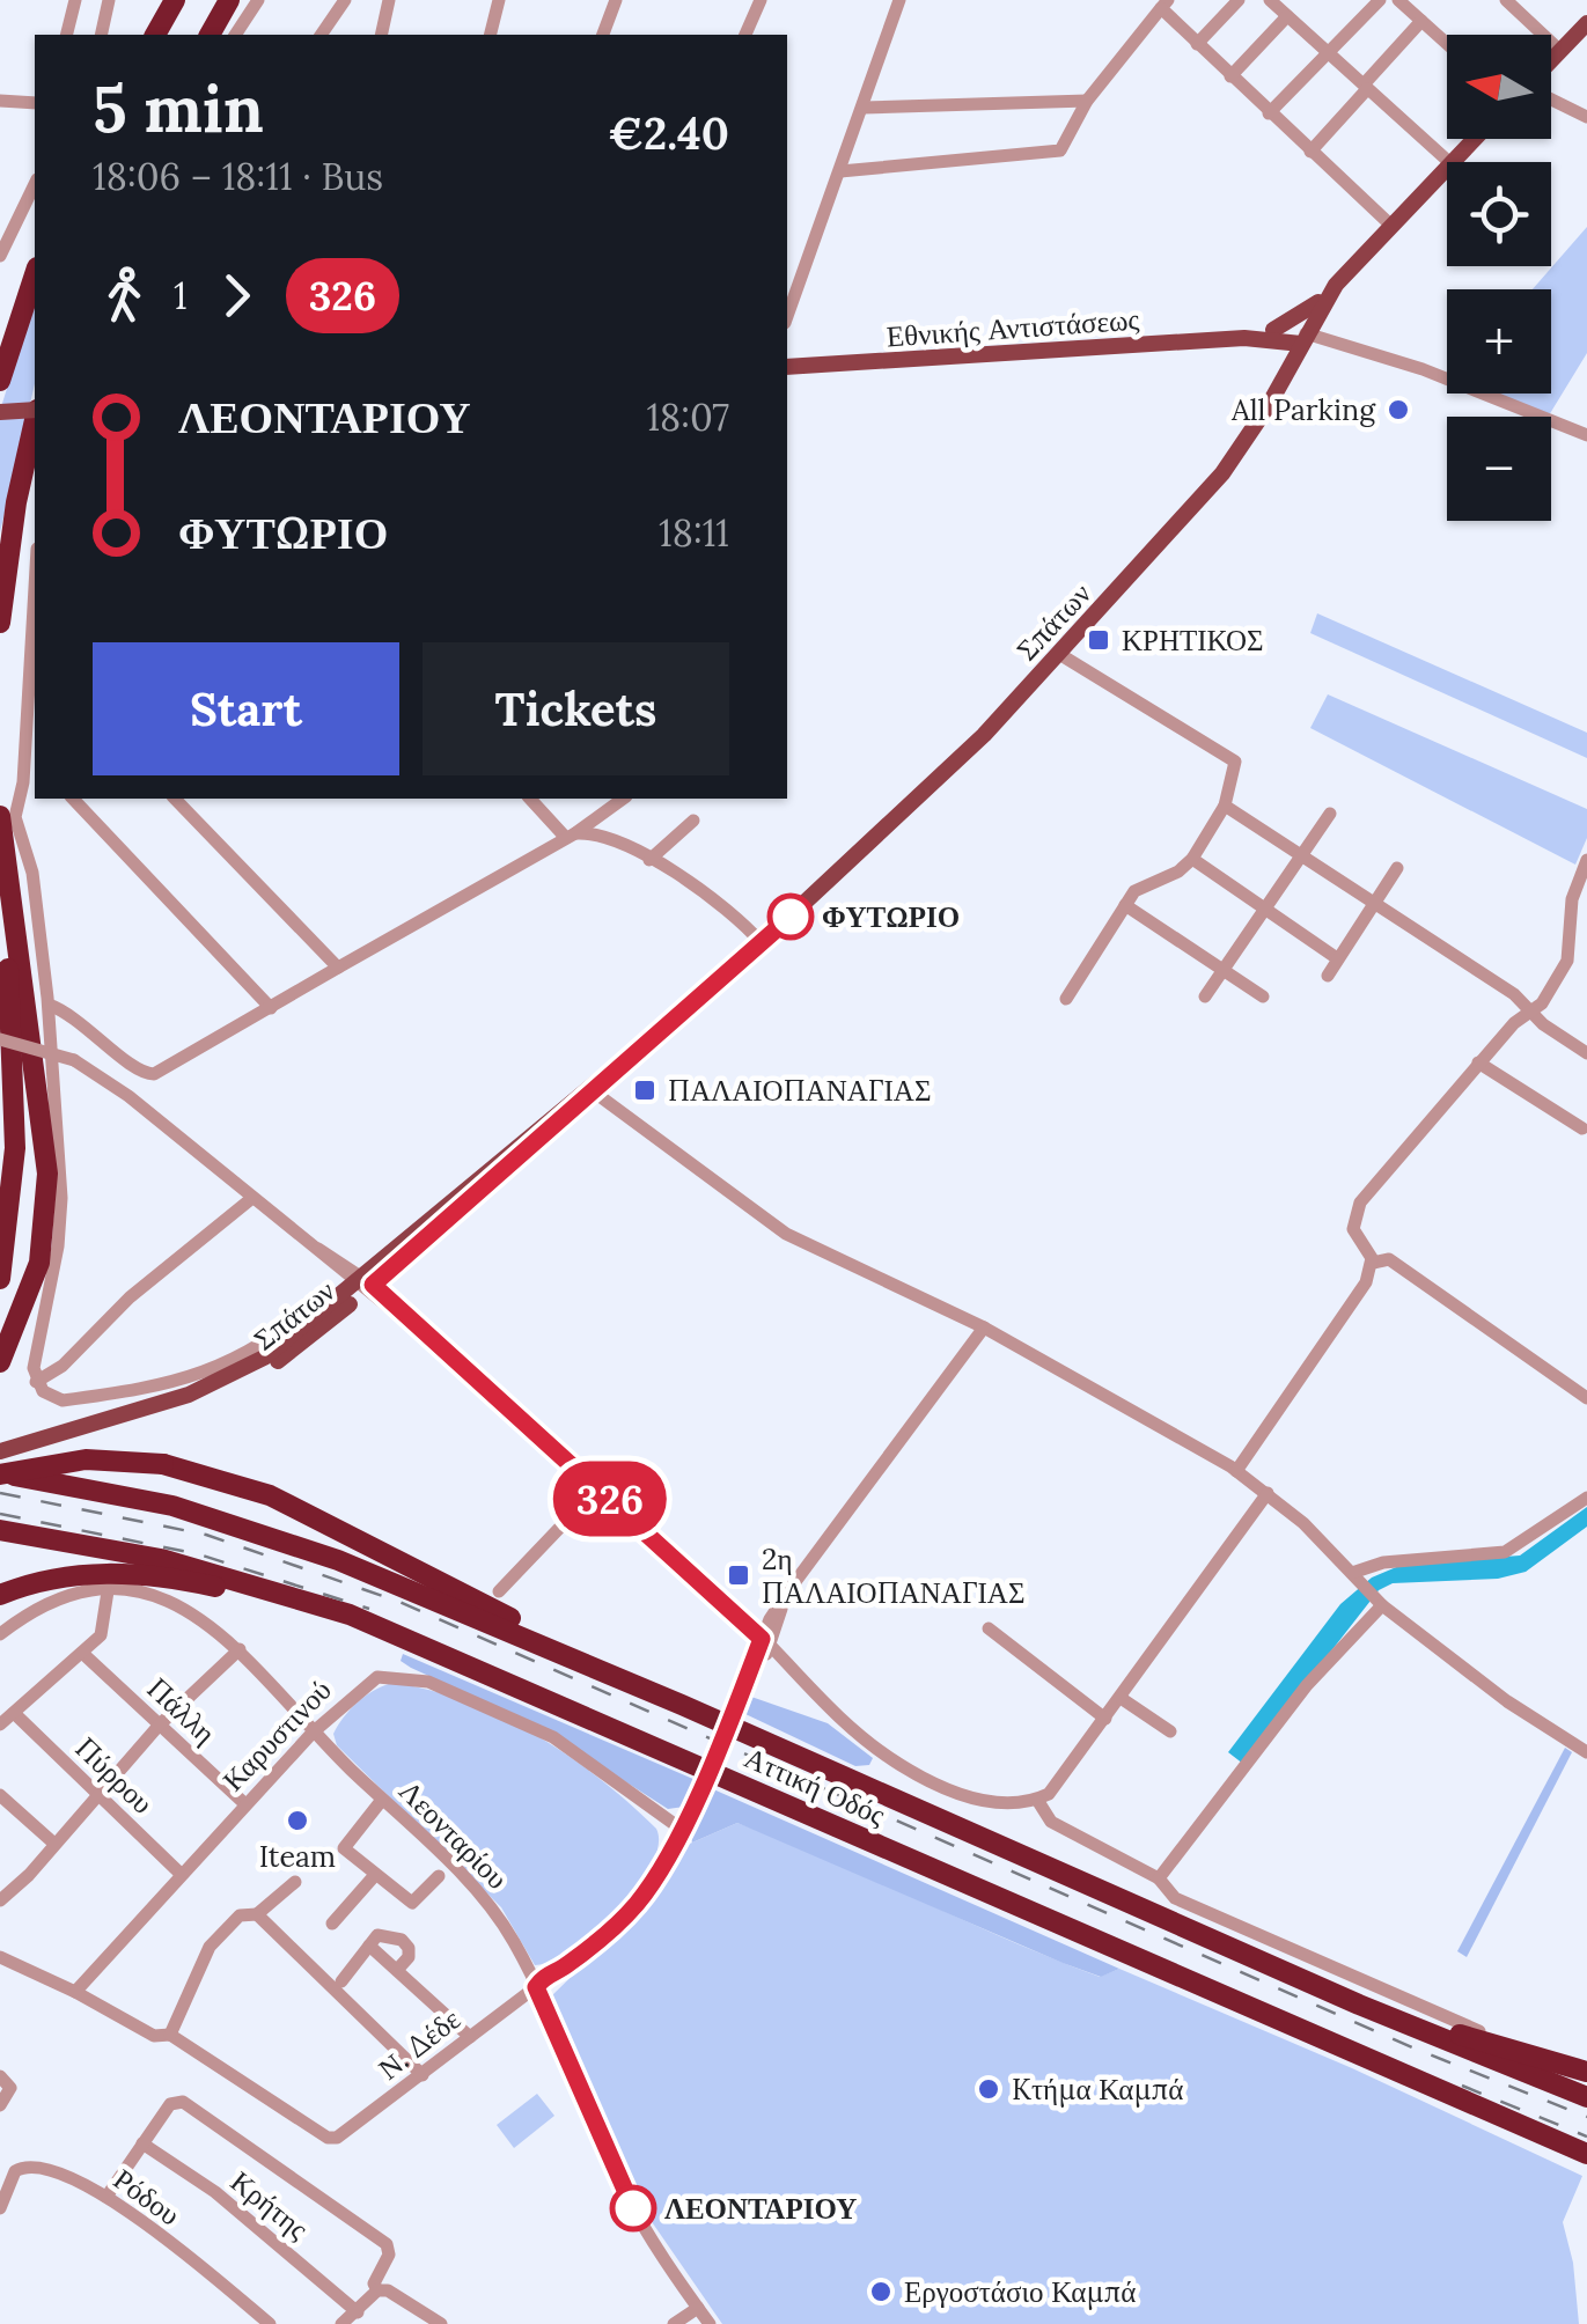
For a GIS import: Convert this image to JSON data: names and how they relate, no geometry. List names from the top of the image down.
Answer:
{
  "streets": {
    "highway": ["Αττική Οδός"],
    "main road": ["Εθνικής Αντιστάσεως", "Σπάτων"],
    "street": [
      "Πάλλη",
      "Καρυστινού",
      "Πύρρου",
      "Λεονταρίου",
      "Ν. Δέδε",
      "Ρόδου",
      "Κρήτης"
    ]
  },
  "crossings": [
    ["Εθνικής Αντιστάσεως", "Σπάτων"],
    ["Πάλλη", "Καρυστινού"],
    ["Καρυστινού", "Πύρρου"],
    ["Καρυστινού", "Λεονταρίου"],
    ["Καρυστινού", "Ν. Δέδε"],
    ["Λεονταρίου", "Ν. Δέδε"]
  ],
  "places": {
    "other": [
      "All Parking",
      "ΦΥΤΩΡΙΟ",
      "Iteam",
      "Kτήμα Καμπά",
      "ΛΕΟΝΤΑΡΙΟΥ",
      "Εργοστάσιο Καμπά"
    ],
    "transit": ["ΚΡΗΤΙΚΟΣ", "ΠΑΛΑΙΟΠΑΝΑΓΙΑΣ", "2η ΠΑΛΑΙΟΠΑΝΑΓΙΑΣ"]
  },
  "lines": ["bus line 326"],
  "north": "left",
  "page": {
    "on_map": "326",
    "map_buttons": ["+", "−"],
    "heading": ["5 min", "18:06 – 18:11 · Bus", "€2.40"],
    "legs": ["1", "326"],
    "list": [
      {
        "name": "ΛΕΟΝΤΑΡΙΟΥ",
        "value": "18:07"
      },
      {
        "name": "ΦΥΤΩΡΙΟ",
        "value": "18:11"
      }
    ],
    "buttons": ["Start", "Tickets"]
  }
}
